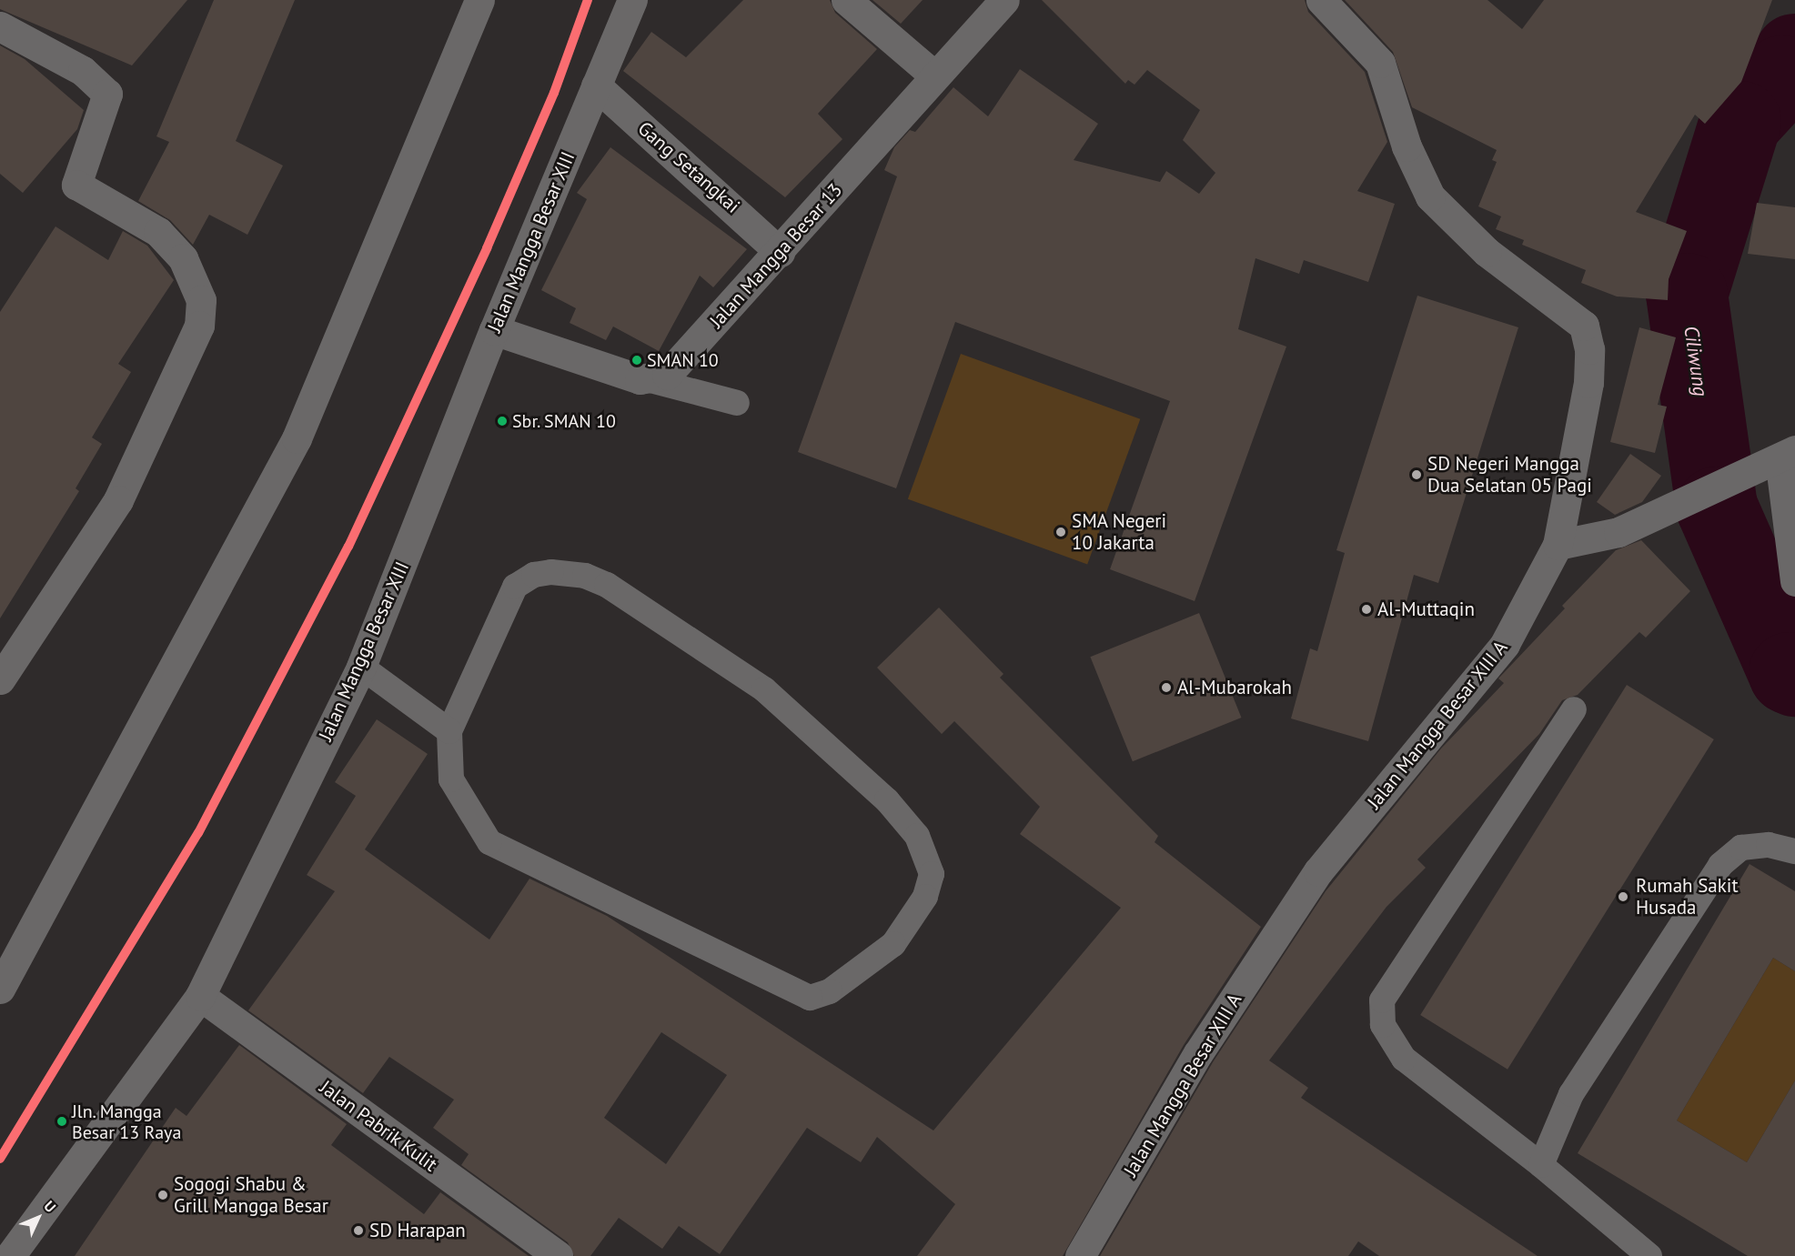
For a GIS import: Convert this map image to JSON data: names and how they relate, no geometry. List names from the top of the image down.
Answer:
{
  "streets": {
    "street": [
      "Gang Setangkai",
      "Jalan Mangga Besar XIII",
      "Jalan Mangga Besar 13",
      "Jalan Mangga Besar XIII A",
      "Jalan Pabrik Kulit"
    ]
  },
  "crossings": [
    ["Gang Setangkai", "Jalan Mangga Besar XIII"],
    ["Gang Setangkai", "Jalan Mangga Besar 13"],
    ["Jalan Mangga Besar XIII", "Jalan Pabrik Kulit"]
  ],
  "water": ["Ciliwung"],
  "places": [
    "SMAN 10",
    "Sbr. SMAN 10",
    "SD Negeri Mangga Dua Selatan 05 Pagi",
    "SMA Negeri 10 Jakarta",
    "Al-Muttaqin",
    "Al-Mubarokah",
    "Rumah Sakit Husada",
    "Jln. Mangga Besar 13 Raya",
    "Sogogi Shabu & Grill Mangga Besar",
    "SD Harapan"
  ],
  "north": "top right"
}
